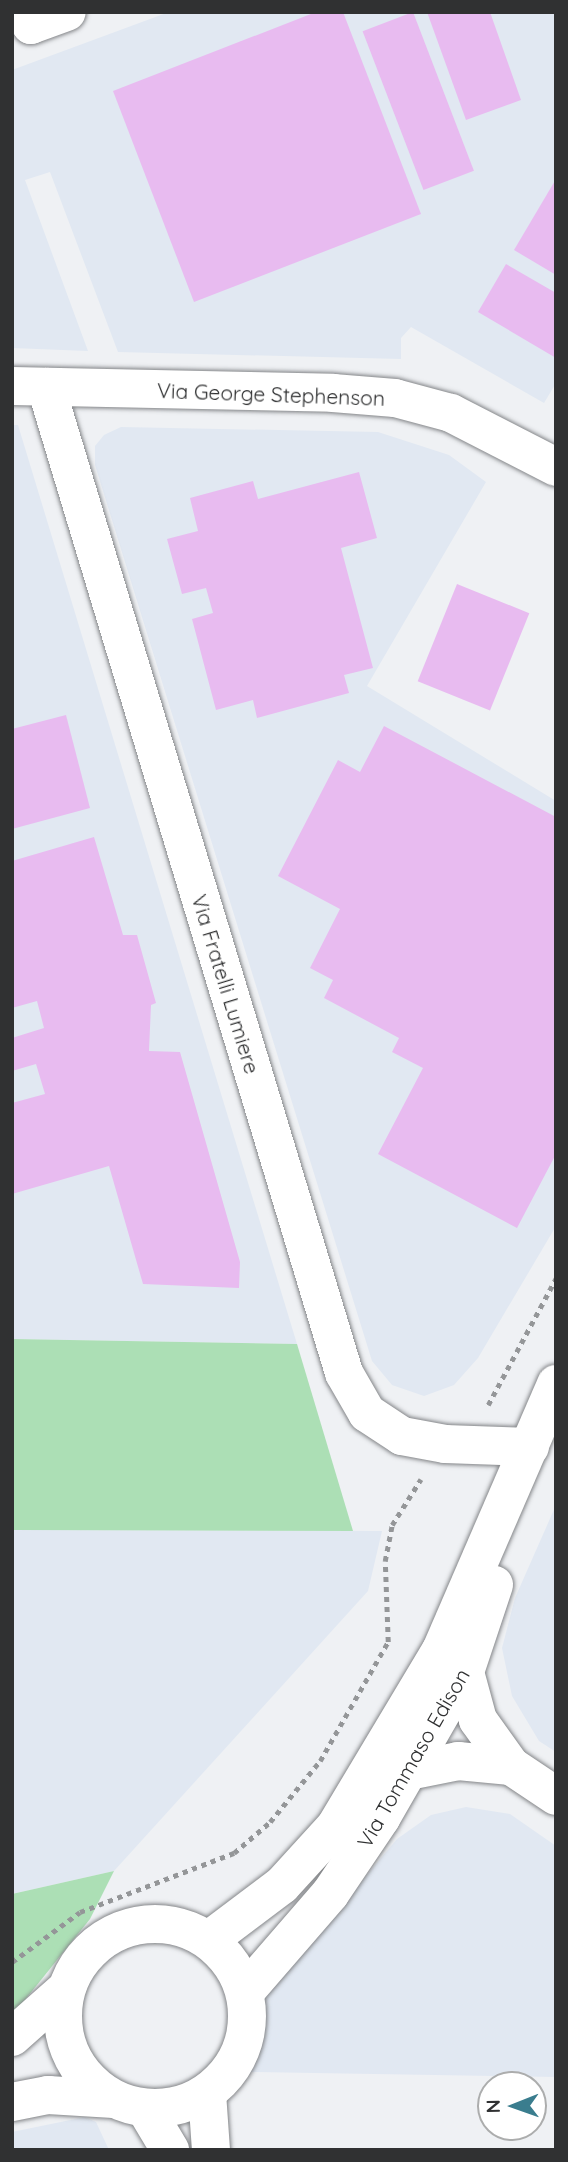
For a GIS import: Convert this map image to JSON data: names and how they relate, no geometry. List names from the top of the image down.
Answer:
{
  "streets": {
    "street": ["Via George Stephenson", "Via Fratelli Lumiere", "Via Tommaso Edison"]
  },
  "crossings": [
    ["Via George Stephenson", "Via Fratelli Lumiere"],
    ["Via Fratelli Lumiere", "Via Tommaso Edison"]
  ],
  "north": "left"
}
